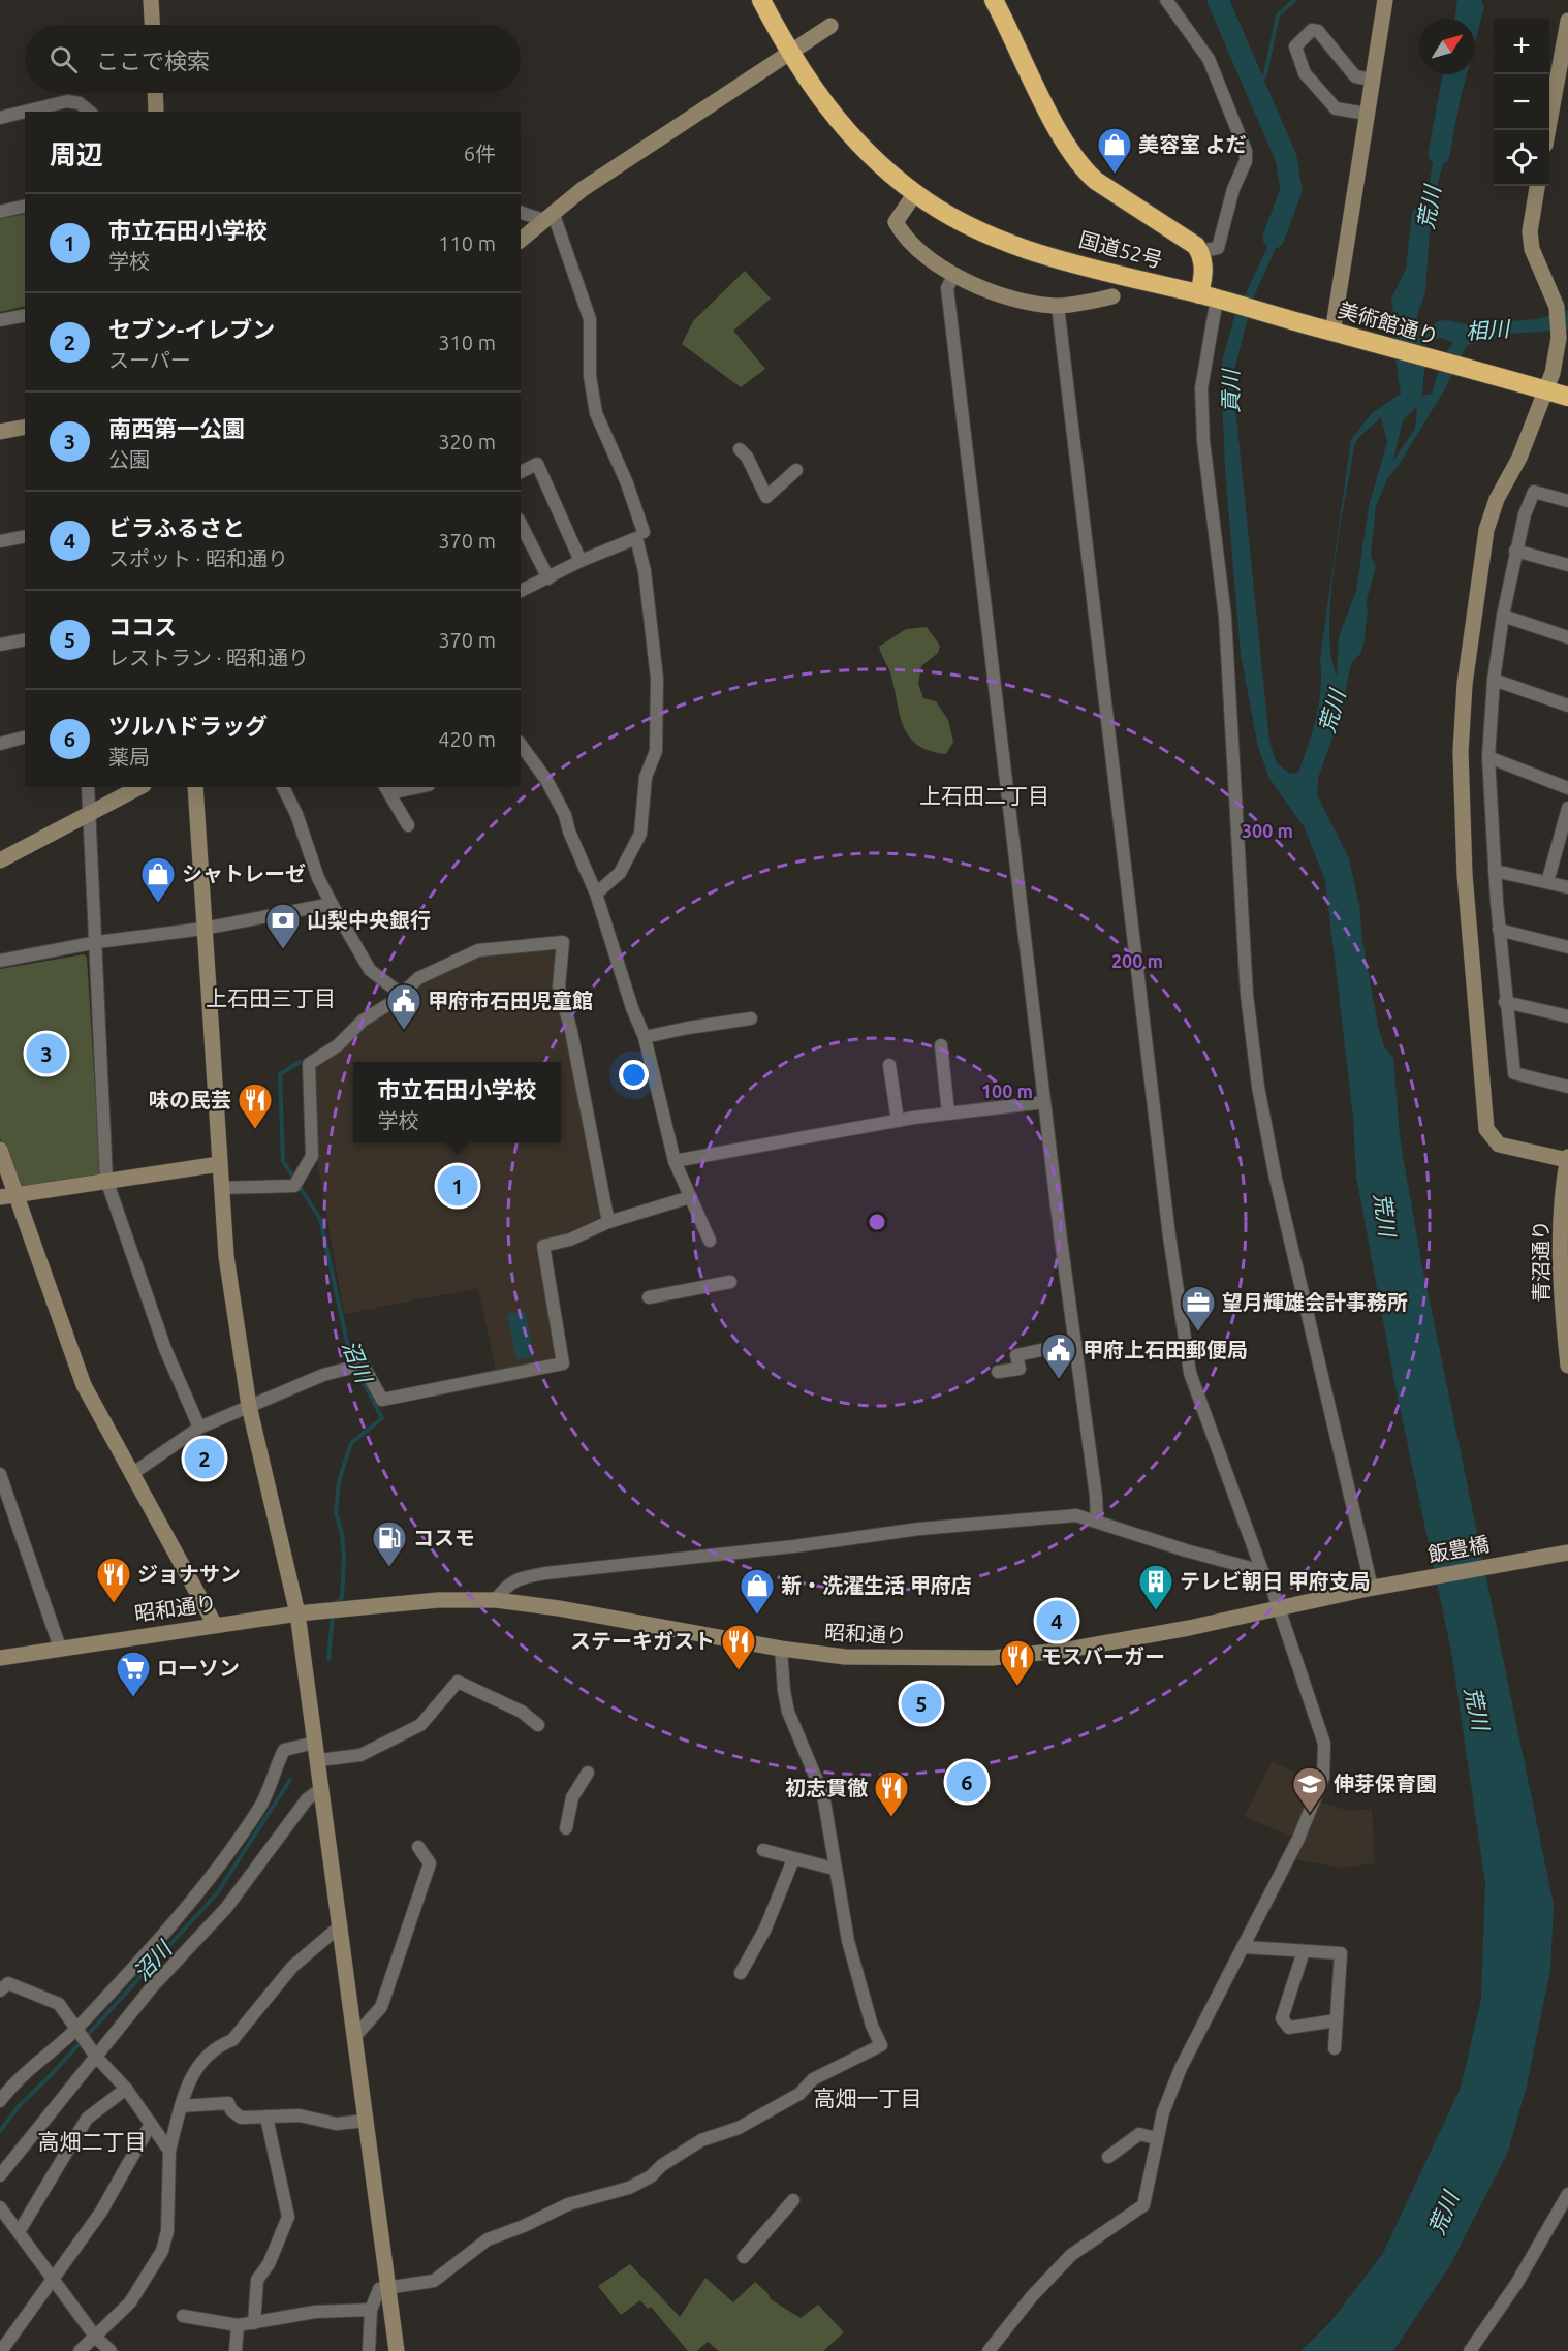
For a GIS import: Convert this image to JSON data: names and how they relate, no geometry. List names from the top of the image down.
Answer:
{
  "streets": {
    "highway": ["国道52号", "美術館通り"],
    "street": ["青沼通り", "飯豊橋", "昭和通り"]
  },
  "crossings": [
    ["国道52号", "美術館通り"],
    ["飯豊橋", "昭和通り"]
  ],
  "districts": [
    "上石田二丁目",
    "上石田三丁目",
    "高畑一丁目",
    "高畑二丁目"
  ],
  "water": [
    "荒川",
    "相川",
    "貢川",
    "沼川"
  ],
  "places": {
    "shop": ["美容室 よだ", "シャトレーゼ", "新・洗濯生活 甲府店"],
    "bank": ["山梨中央銀行"],
    "public building": ["甲府市石田児童館", "甲府上石田郵便局"],
    "restaurant": [
      "味の民芸",
      "ジョナサン",
      "ステーキガスト",
      "モスバーガー",
      "初志貫徹"
    ],
    "office": ["望月輝雄会計事務所"],
    "fuel station": ["コスモ"],
    "building": ["テレビ朝日 甲府支局"],
    "supermarket": ["ローソン"],
    "school or university": ["伸芽保育園"]
  },
  "north": "top right",
  "page": {
    "map_buttons": ["+", "−"],
    "search": "ここで検索",
    "heading": ["周辺", "6件"],
    "list": [
      {
        "mark": "1",
        "name": "市立石田小学校",
        "note": "学校",
        "value": "110 m"
      },
      {
        "mark": "2",
        "name": "セブン-イレブン",
        "note": "スーパー",
        "value": "310 m"
      },
      {
        "mark": "3",
        "name": "南西第一公園",
        "note": "公園",
        "value": "320 m"
      },
      {
        "mark": "4",
        "name": "ビラふるさと",
        "note": "スポット · 昭和通り",
        "value": "370 m"
      },
      {
        "mark": "5",
        "name": "ココス",
        "note": "レストラン · 昭和通り",
        "value": "370 m"
      },
      {
        "mark": "6",
        "name": "ツルハドラッグ",
        "note": "薬局",
        "value": "420 m"
      }
    ],
    "pins": [
      "3",
      "1",
      "2",
      "4",
      "5",
      "6"
    ],
    "popup": ["市立石田小学校", "学校"]
  },
  "rings": ["300 m", "200 m", "100 m"]
}
